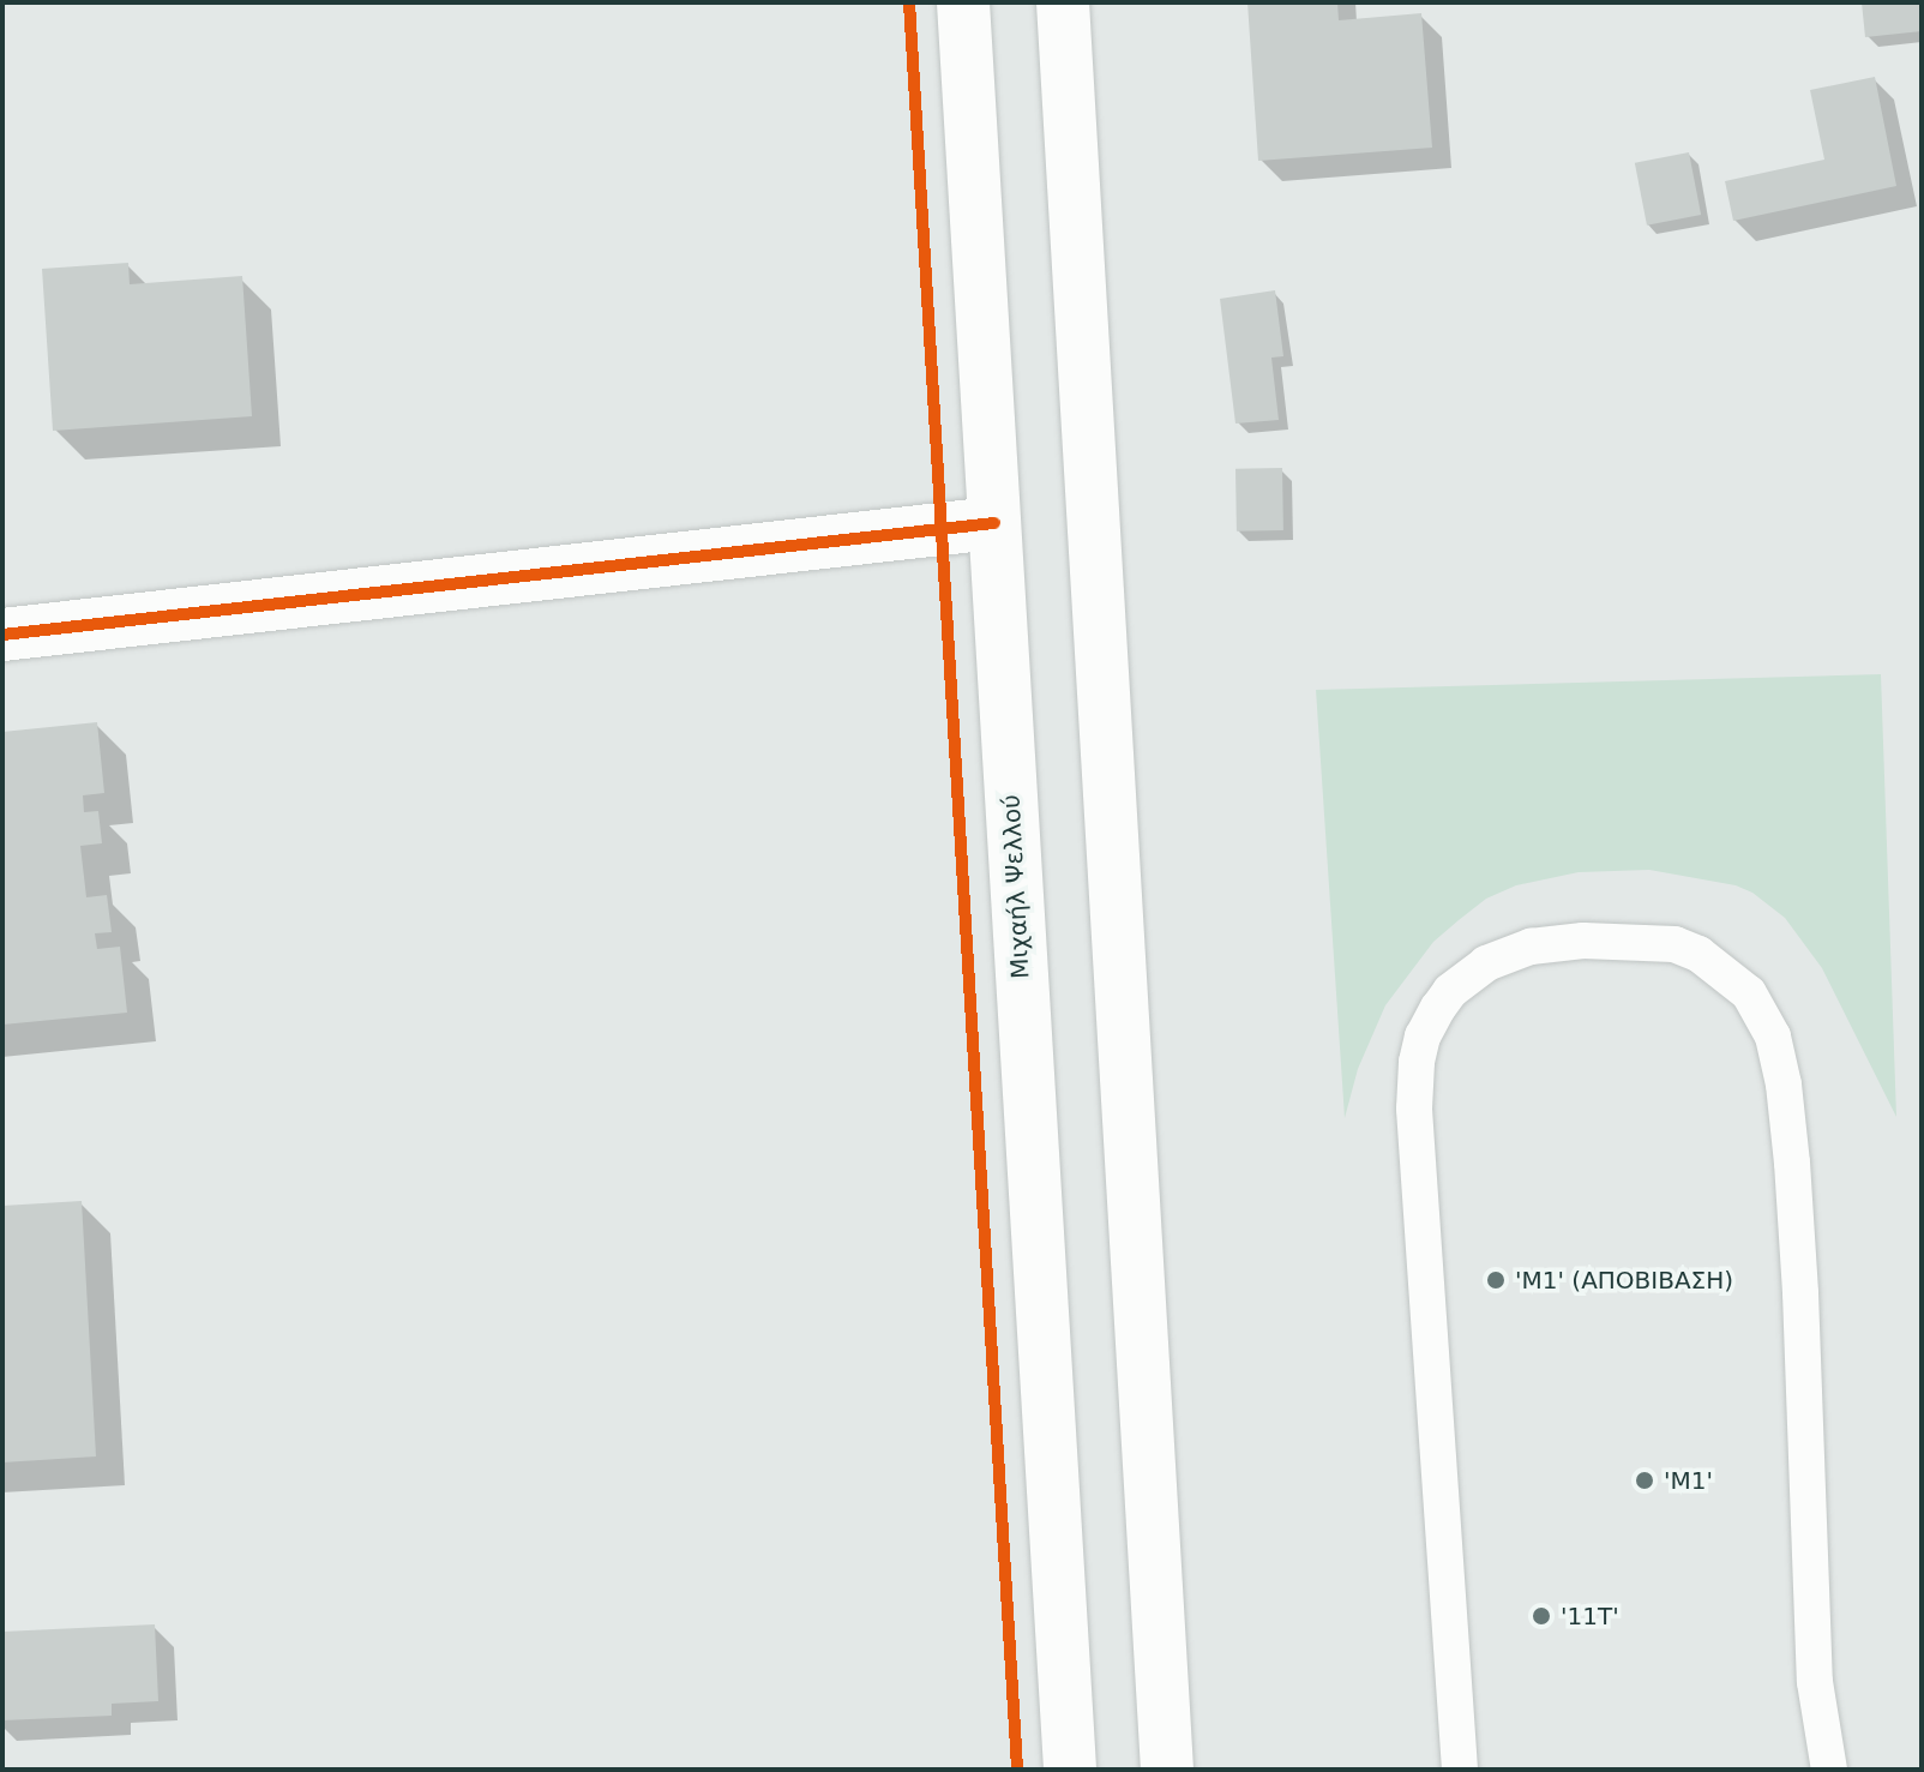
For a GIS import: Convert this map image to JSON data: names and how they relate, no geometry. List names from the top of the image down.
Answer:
{
  "streets": {
    "main road": ["Μιχαήλ Ψελλού"]
  },
  "places": ["'Μ1' (ΑΠΟΒΙΒΑΣΗ)", "'Μ1'", "'11Τ'"]
}
